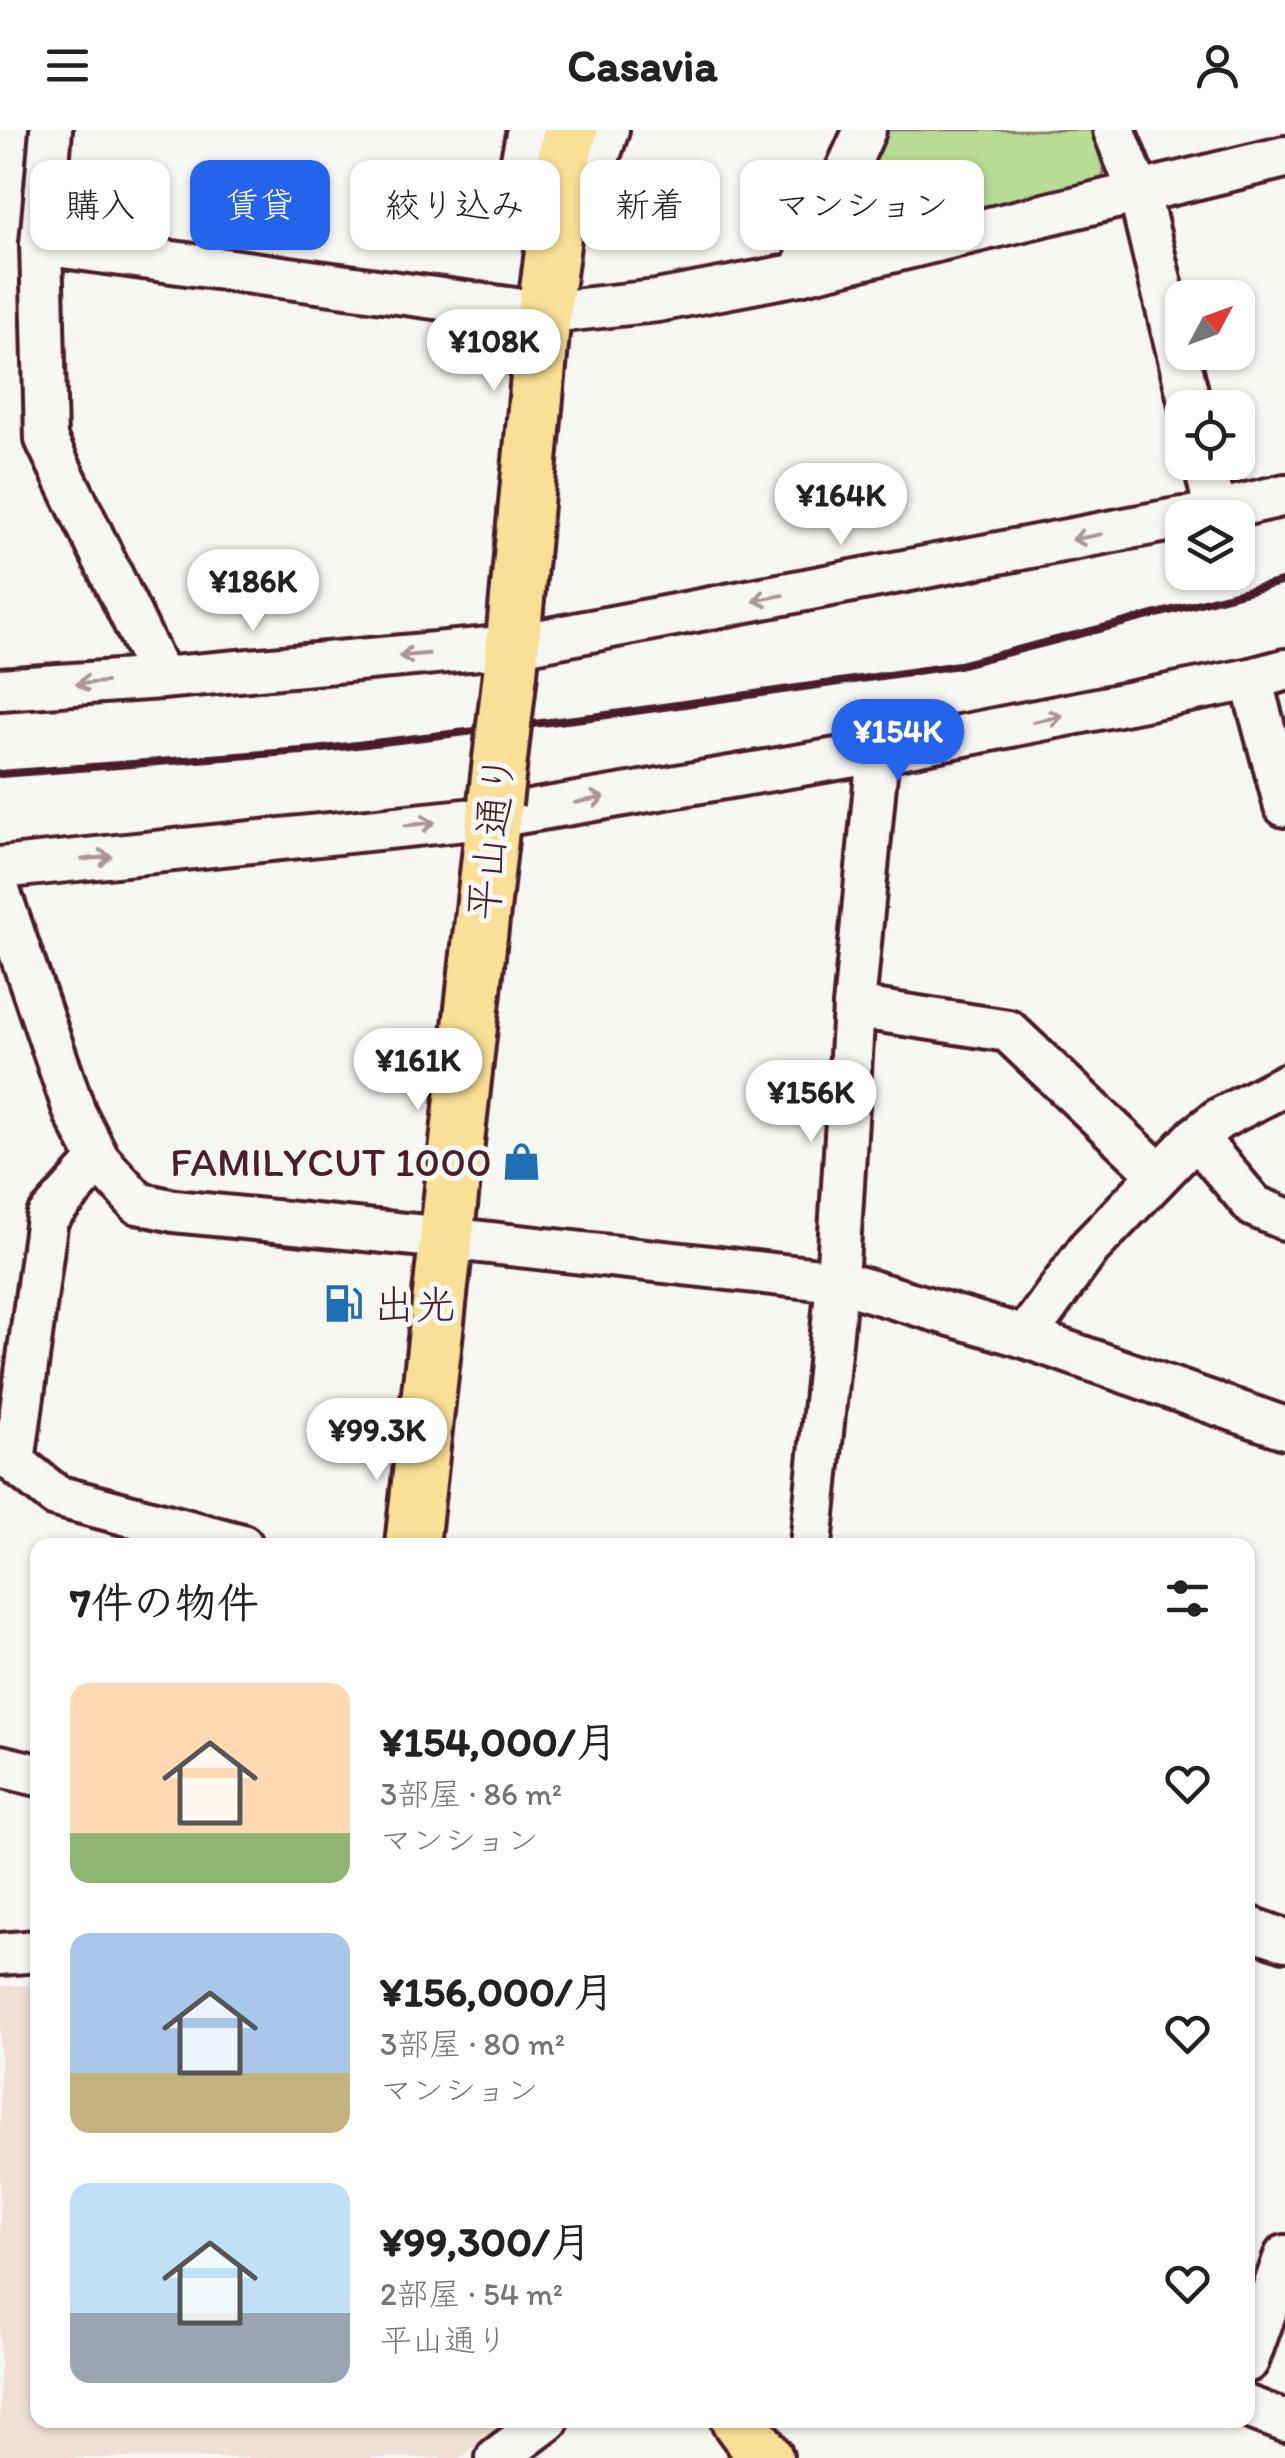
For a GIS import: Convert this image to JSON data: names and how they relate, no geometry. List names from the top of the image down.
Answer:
{
  "streets": {
    "main road": ["平山通り"]
  },
  "places": {
    "shop": ["FAMILYCUT 1000"],
    "fuel station": ["出光"]
  },
  "north": "top right",
  "page": {
    "header": "Casavia",
    "chip": [
      "購入",
      "賃貸",
      "絞り込み",
      "新着",
      "マンション"
    ],
    "price": [
      "¥108K",
      "¥164K",
      "¥186K",
      "¥154K",
      "¥161K",
      "¥156K",
      "¥99.3K"
    ],
    "heading": "7件の物件",
    "list": [
      {
        "name": "¥154,000/月",
        "note": "3部屋 · 86 m² · マンション"
      },
      {
        "name": "¥156,000/月",
        "note": "3部屋 · 80 m² · マンション"
      },
      {
        "name": "¥99,300/月",
        "note": "2部屋 · 54 m² · 平山通り"
      }
    ]
  }
}
